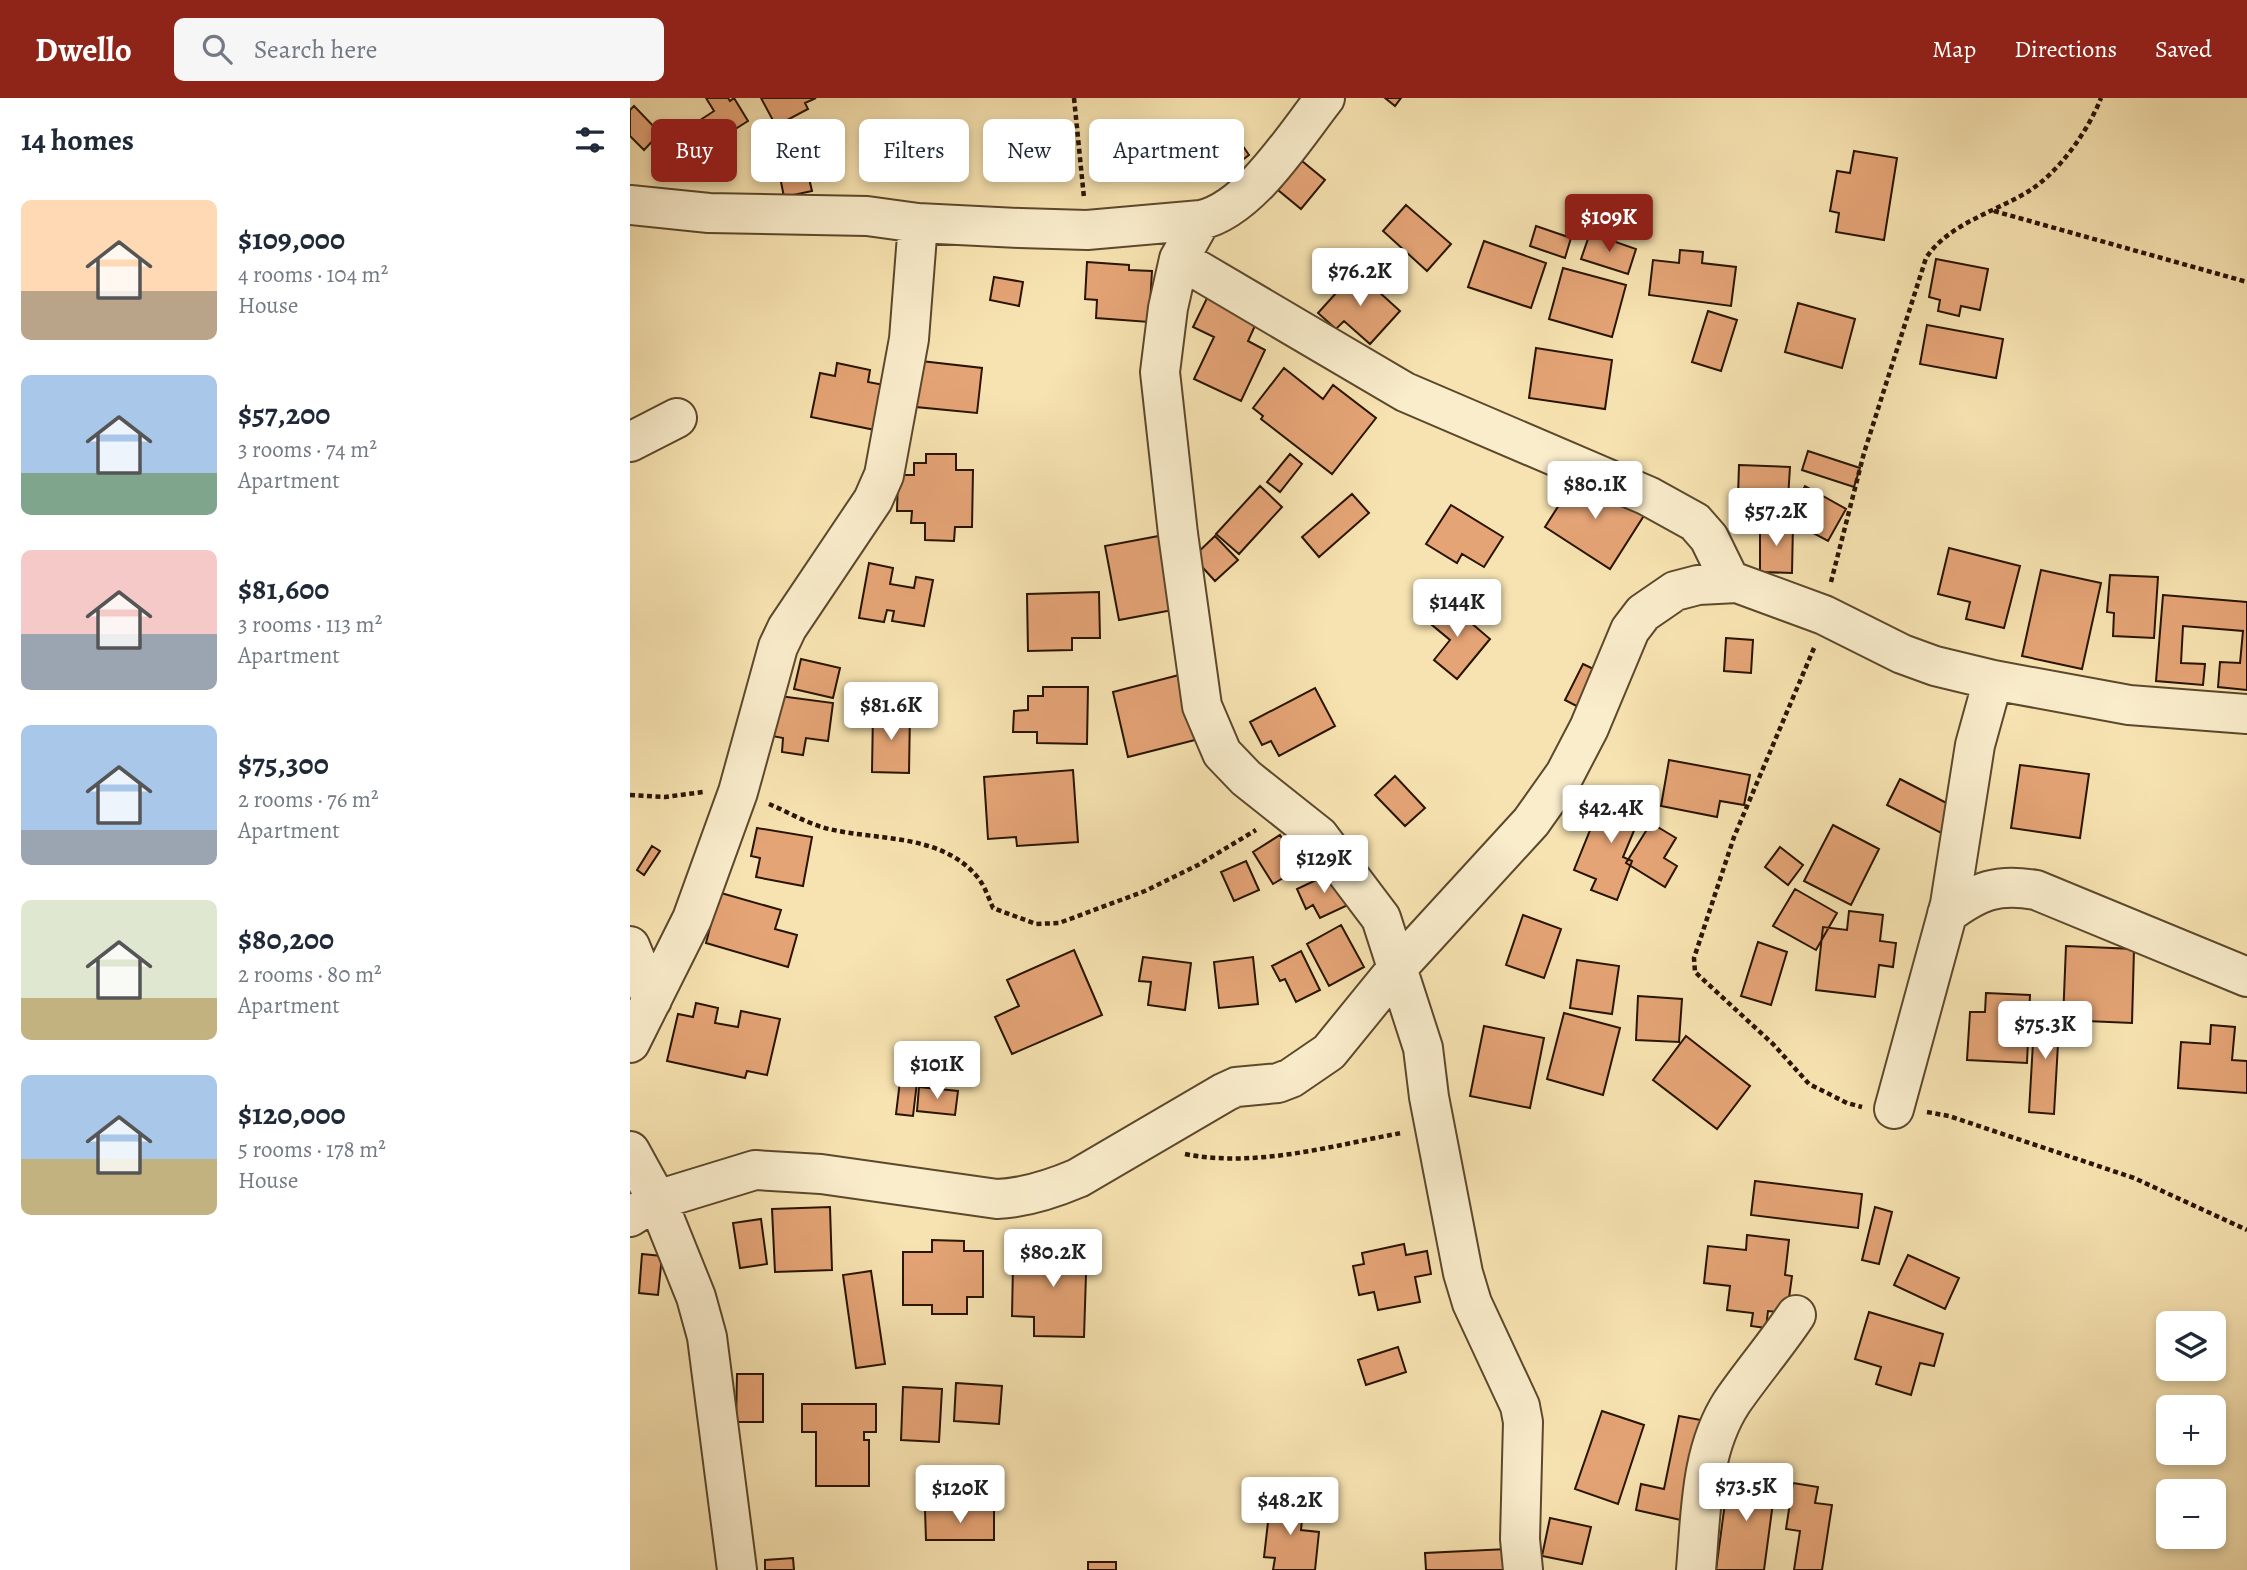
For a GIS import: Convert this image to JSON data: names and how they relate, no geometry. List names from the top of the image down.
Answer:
{
  "page": {
    "header": "Dwello",
    "search": "Search here",
    "nav": ["Map", "Directions", "Saved"],
    "heading": "14 homes",
    "chip": [
      "Buy",
      "Rent",
      "Filters",
      "New",
      "Apartment"
    ],
    "list": [
      {
        "name": "$109,000",
        "note": "4 rooms · 104 m² · House"
      },
      {
        "name": "$57,200",
        "note": "3 rooms · 74 m² · Apartment"
      },
      {
        "name": "$81,600",
        "note": "3 rooms · 113 m² · Apartment"
      },
      {
        "name": "$75,300",
        "note": "2 rooms · 76 m² · Apartment"
      },
      {
        "name": "$80,200",
        "note": "2 rooms · 80 m² · Apartment"
      },
      {
        "name": "$120,000",
        "note": "5 rooms · 178 m² · House"
      }
    ],
    "price": [
      "$109K",
      "$76.2K",
      "$80.1K",
      "$57.2K",
      "$144K",
      "$81.6K",
      "$42.4K",
      "$129K",
      "$75.3K",
      "$101K",
      "$80.2K",
      "$73.5K",
      "$120K",
      "$48.2K"
    ],
    "map_buttons": ["+", "−"]
  }
}
